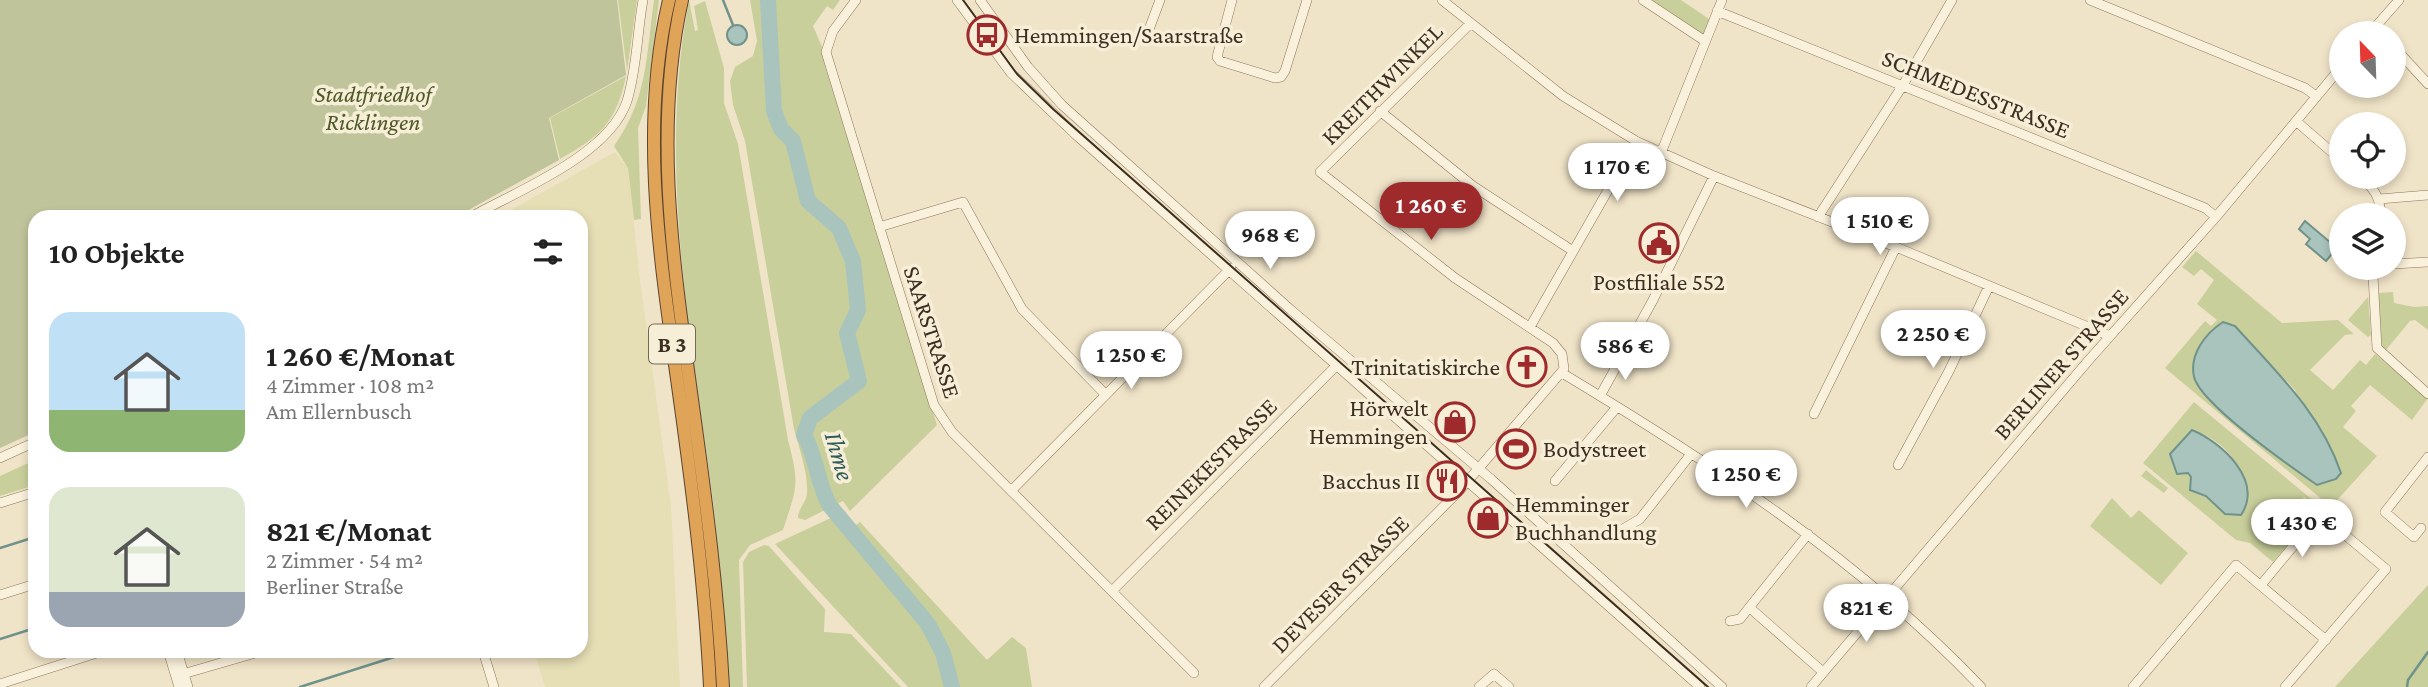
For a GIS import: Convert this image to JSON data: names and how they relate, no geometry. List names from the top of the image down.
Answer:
{
  "streets": {
    "highway": ["B 3"],
    "street": [
      "KREITHWINKEL",
      "SCHMEDESSTRASSE",
      "SAARSTRASSE",
      "BERLINER STRASSE",
      "REINEKESTRASSE",
      "DEVESER STRASSE"
    ]
  },
  "crossings": [
    ["SCHMEDESSTRASSE", "BERLINER STRASSE"],
    ["SAARSTRASSE", "REINEKESTRASSE"]
  ],
  "water": ["Ihme"],
  "parks": ["Stadtfriedhof Ricklingen"],
  "places": {
    "bus stop": ["Hemmingen/Saarstraße"],
    "public building": ["Postfiliale 552"],
    "church": ["Trinitatiskirche"],
    "shop": ["Hörwelt Hemmingen", "Hemminger Buchhandlung"],
    "sports": ["Bodystreet"],
    "restaurant": ["Bacchus II"]
  },
  "north": "top left",
  "page": {
    "price": [
      "1 170 €",
      "1 260 €",
      "1 510 €",
      "968 €",
      "2 250 €",
      "586 €",
      "1 250 €",
      "1 250 €",
      "1 430 €",
      "821 €"
    ],
    "heading": "10 Objekte",
    "list": [
      {
        "name": "1 260 €/Monat",
        "note": "4 Zimmer · 108 m² · Am Ellernbusch"
      },
      {
        "name": "821 €/Monat",
        "note": "2 Zimmer · 54 m² · Berliner Straße"
      }
    ]
  }
}
